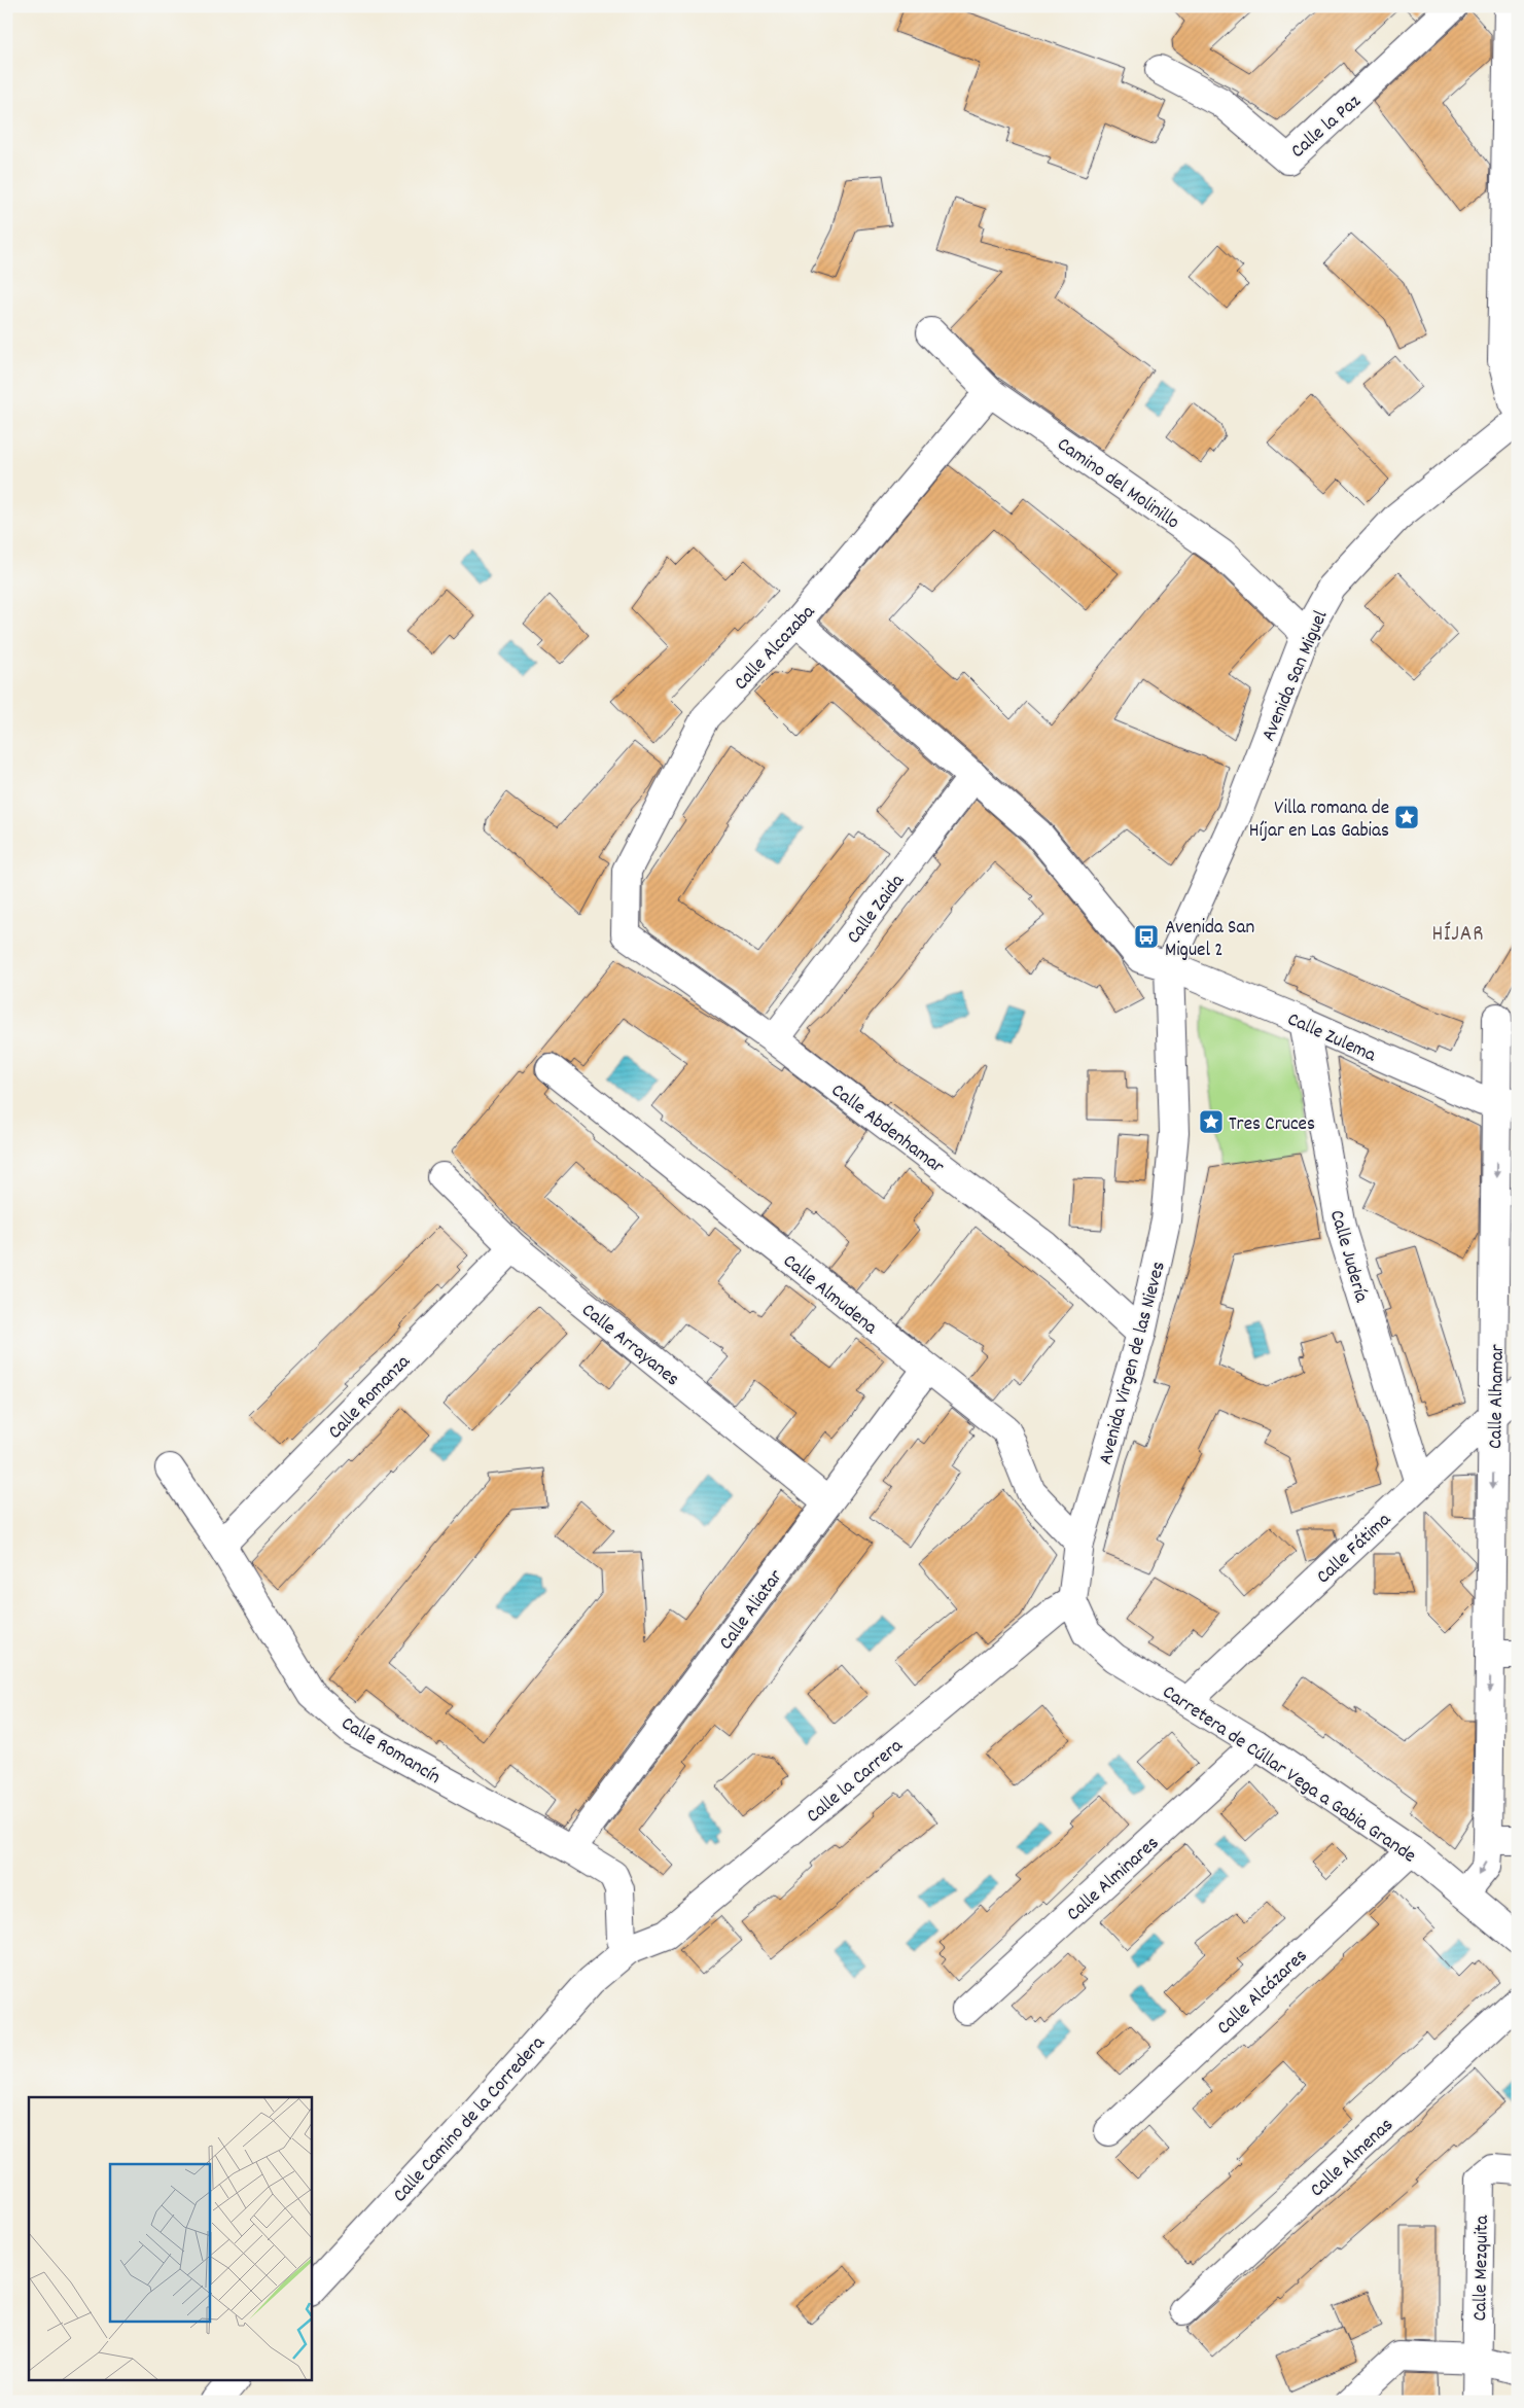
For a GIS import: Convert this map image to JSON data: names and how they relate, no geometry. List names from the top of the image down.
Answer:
{
  "streets": {
    "street": [
      "Calle la Paz",
      "Camino del Molinillo",
      "Calle Alcazaba",
      "Avenida San Miguel",
      "Calle Zaida",
      "Calle Zulema",
      "Calle Abdenhamar",
      "Calle Judería",
      "Calle Almudena",
      "Calle Arrayanes",
      "Avenida Virgen de las Nieves",
      "Calle Romanza",
      "Calle Alhamar",
      "Calle Fátima",
      "Calle Aliatar",
      "Calle Romancín",
      "Carretera de Cúllar Vega a Gabia Grande",
      "Calle la Carrera",
      "Calle Alminares",
      "Calle Alcázares",
      "Calle Camino de la Corredera",
      "Calle Almenas",
      "Calle Mezquita"
    ]
  },
  "crossings": [
    ["Camino del Molinillo", "Calle Alcazaba"],
    ["Camino del Molinillo", "Avenida San Miguel"],
    ["Calle Alcazaba", "Calle Zulema"],
    ["Calle Alcazaba", "Calle Abdenhamar"],
    ["Avenida San Miguel", "Calle Zulema"],
    ["Avenida San Miguel", "Avenida Virgen de las Nieves"],
    ["Calle Zaida", "Calle Zulema"],
    ["Calle Zaida", "Calle Abdenhamar"],
    ["Calle Zulema", "Calle Judería"],
    ["Calle Zulema", "Avenida Virgen de las Nieves"],
    ["Calle Zulema", "Calle Alhamar"],
    ["Calle Abdenhamar", "Avenida Virgen de las Nieves"],
    ["Calle Judería", "Calle Fátima"],
    ["Calle Almudena", "Avenida Virgen de las Nieves"],
    ["Calle Almudena", "Calle Aliatar"],
    ["Calle Arrayanes", "Calle Romanza"],
    ["Calle Arrayanes", "Calle Aliatar"],
    ["Avenida Virgen de las Nieves", "Carretera de Cúllar Vega a Gabia Grande"],
    ["Avenida Virgen de las Nieves", "Calle la Carrera"],
    ["Calle Romanza", "Calle Romancín"],
    ["Calle Alhamar", "Calle Fátima"],
    ["Calle Alhamar", "Carretera de Cúllar Vega a Gabia Grande"],
    ["Calle Fátima", "Carretera de Cúllar Vega a Gabia Grande"],
    ["Calle Aliatar", "Calle Romancín"],
    ["Calle Romancín", "Calle la Carrera"],
    ["Calle Romancín", "Calle Camino de la Corredera"],
    ["Carretera de Cúllar Vega a Gabia Grande", "Calle la Carrera"],
    ["Carretera de Cúllar Vega a Gabia Grande", "Calle Alminares"],
    ["Carretera de Cúllar Vega a Gabia Grande", "Calle Alcázares"],
    ["Calle la Carrera", "Calle Camino de la Corredera"]
  ],
  "one_way": ["Calle Alhamar"],
  "districts": ["HÍJAR"],
  "places": {
    "place": ["Villa romana de Híjar en Las Gabias", "Tres Cruces"],
    "bus stop": ["Avenida San Miguel 2"]
  }
}
